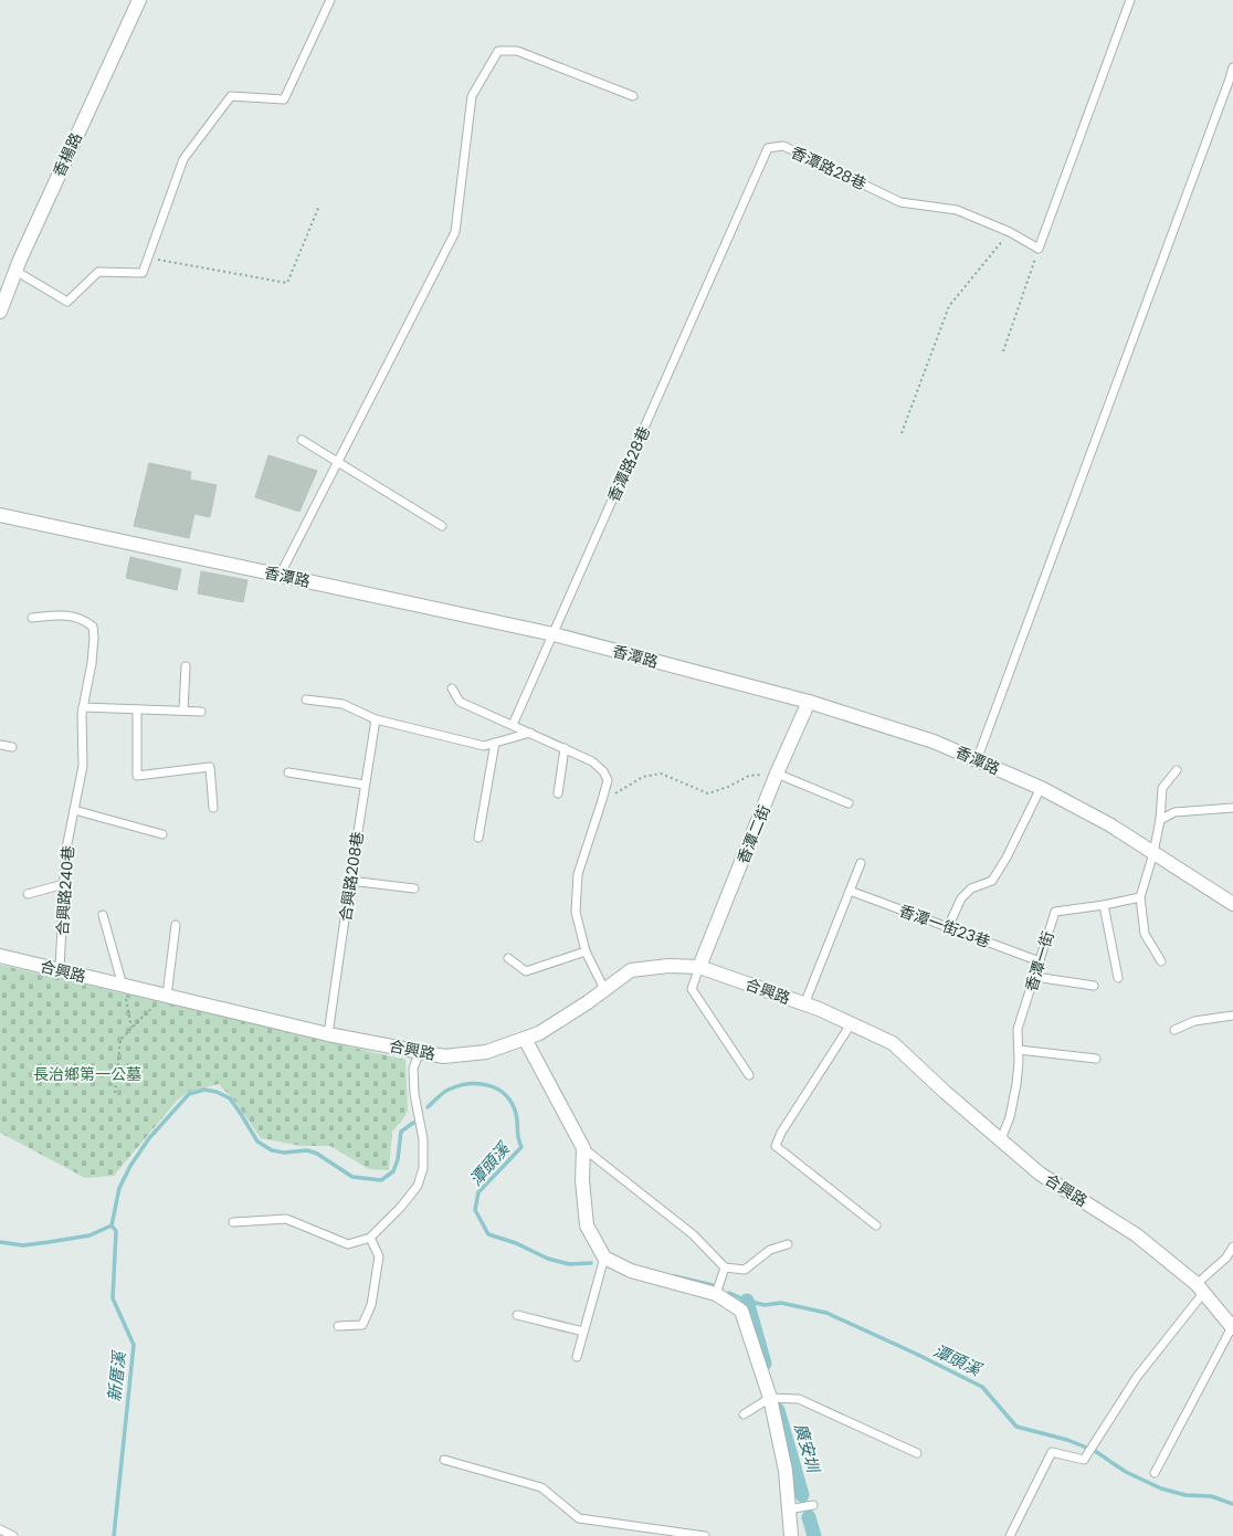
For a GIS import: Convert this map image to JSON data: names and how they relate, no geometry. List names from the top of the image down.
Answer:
{
  "streets": {
    "street": [
      "香楊路",
      "香潭路",
      "香潭二街",
      "合興路"
    ],
    "lane": [
      "香潭路28巷",
      "合興路208巷",
      "合興路240巷",
      "香潭一街23巷",
      "香潭一街"
    ]
  },
  "crossings": [
    ["香潭路28巷", "香潭路"],
    ["香潭路", "香潭二街"],
    ["香潭二街", "合興路"],
    ["合興路208巷", "合興路"],
    ["合興路240巷", "合興路"],
    ["香潭一街23巷", "香潭一街"],
    ["香潭一街23巷", "合興路"],
    ["香潭一街", "合興路"]
  ],
  "water": ["潭頭溪", "新厝溪", "廣安圳"],
  "parks": ["長治鄉第一公墓"]
}
